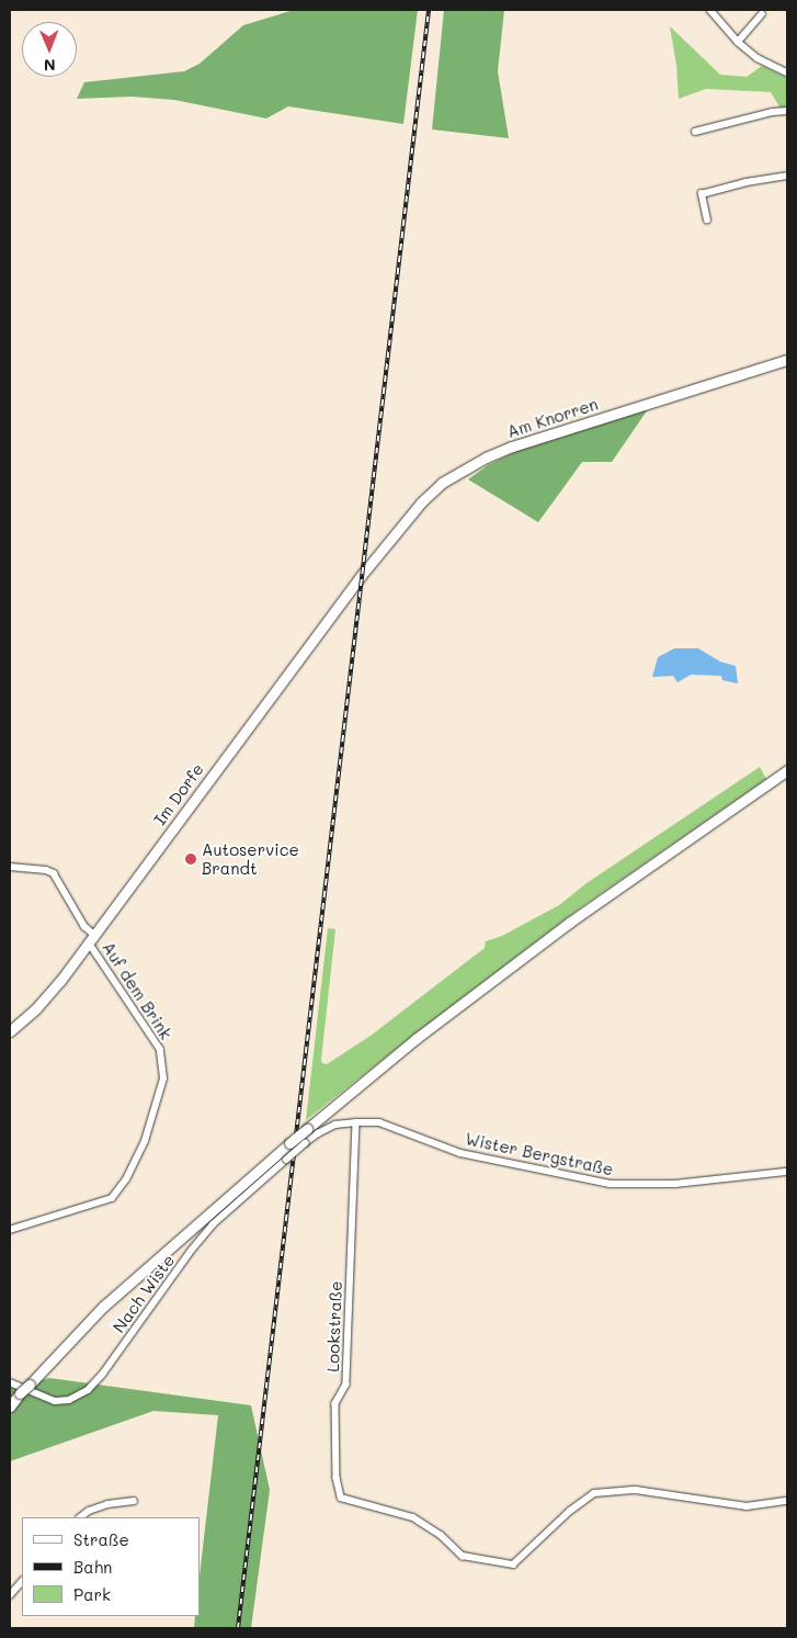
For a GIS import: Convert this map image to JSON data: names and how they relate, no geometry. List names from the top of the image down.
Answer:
{
  "streets": {
    "street": [
      "Am Knorren",
      "Im Dorfe",
      "Auf dem Brink",
      "Wister Bergstraße",
      "Nach Wiste",
      "Lookstraße"
    ]
  },
  "crossings": [
    ["Am Knorren", "Im Dorfe"],
    ["Im Dorfe", "Auf dem Brink"],
    ["Wister Bergstraße", "Nach Wiste"],
    ["Wister Bergstraße", "Lookstraße"]
  ],
  "places": ["Autoservice Brandt"],
  "legend": ["Straße", "Bahn", "Park"],
  "north": "bottom"
}
